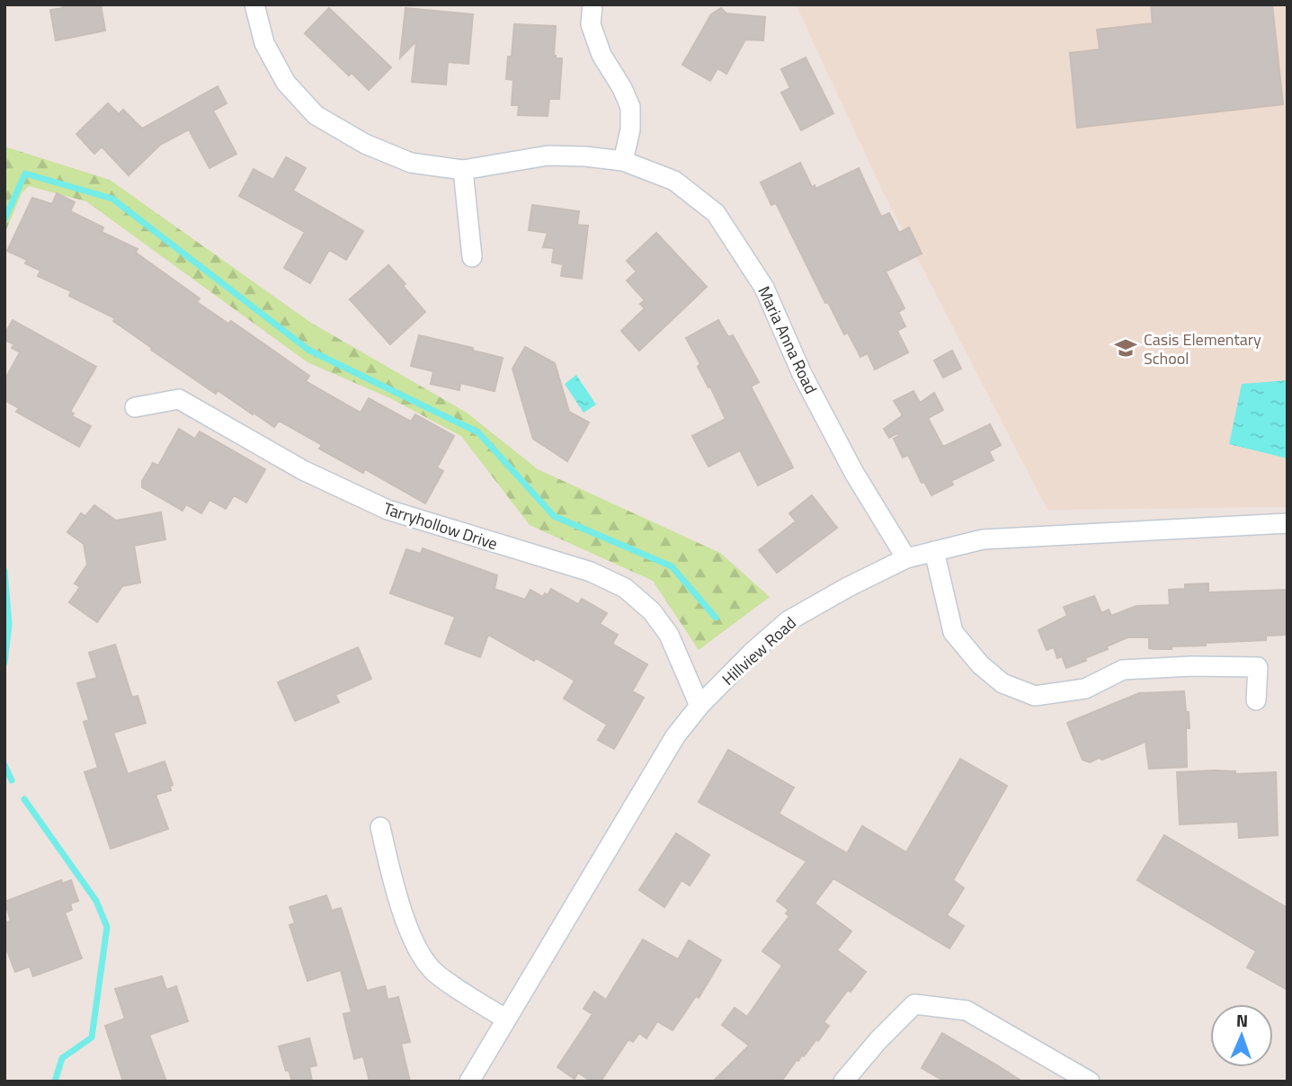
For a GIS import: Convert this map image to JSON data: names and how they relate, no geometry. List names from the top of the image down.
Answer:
{
  "streets": {
    "street": ["Maria Anna Road", "Tarryhollow Drive", "Hillview Road"]
  },
  "crossings": [
    ["Maria Anna Road", "Hillview Road"],
    ["Tarryhollow Drive", "Hillview Road"]
  ],
  "places": {
    "school or university": ["Casis Elementary School"]
  },
  "north": "top"
}
